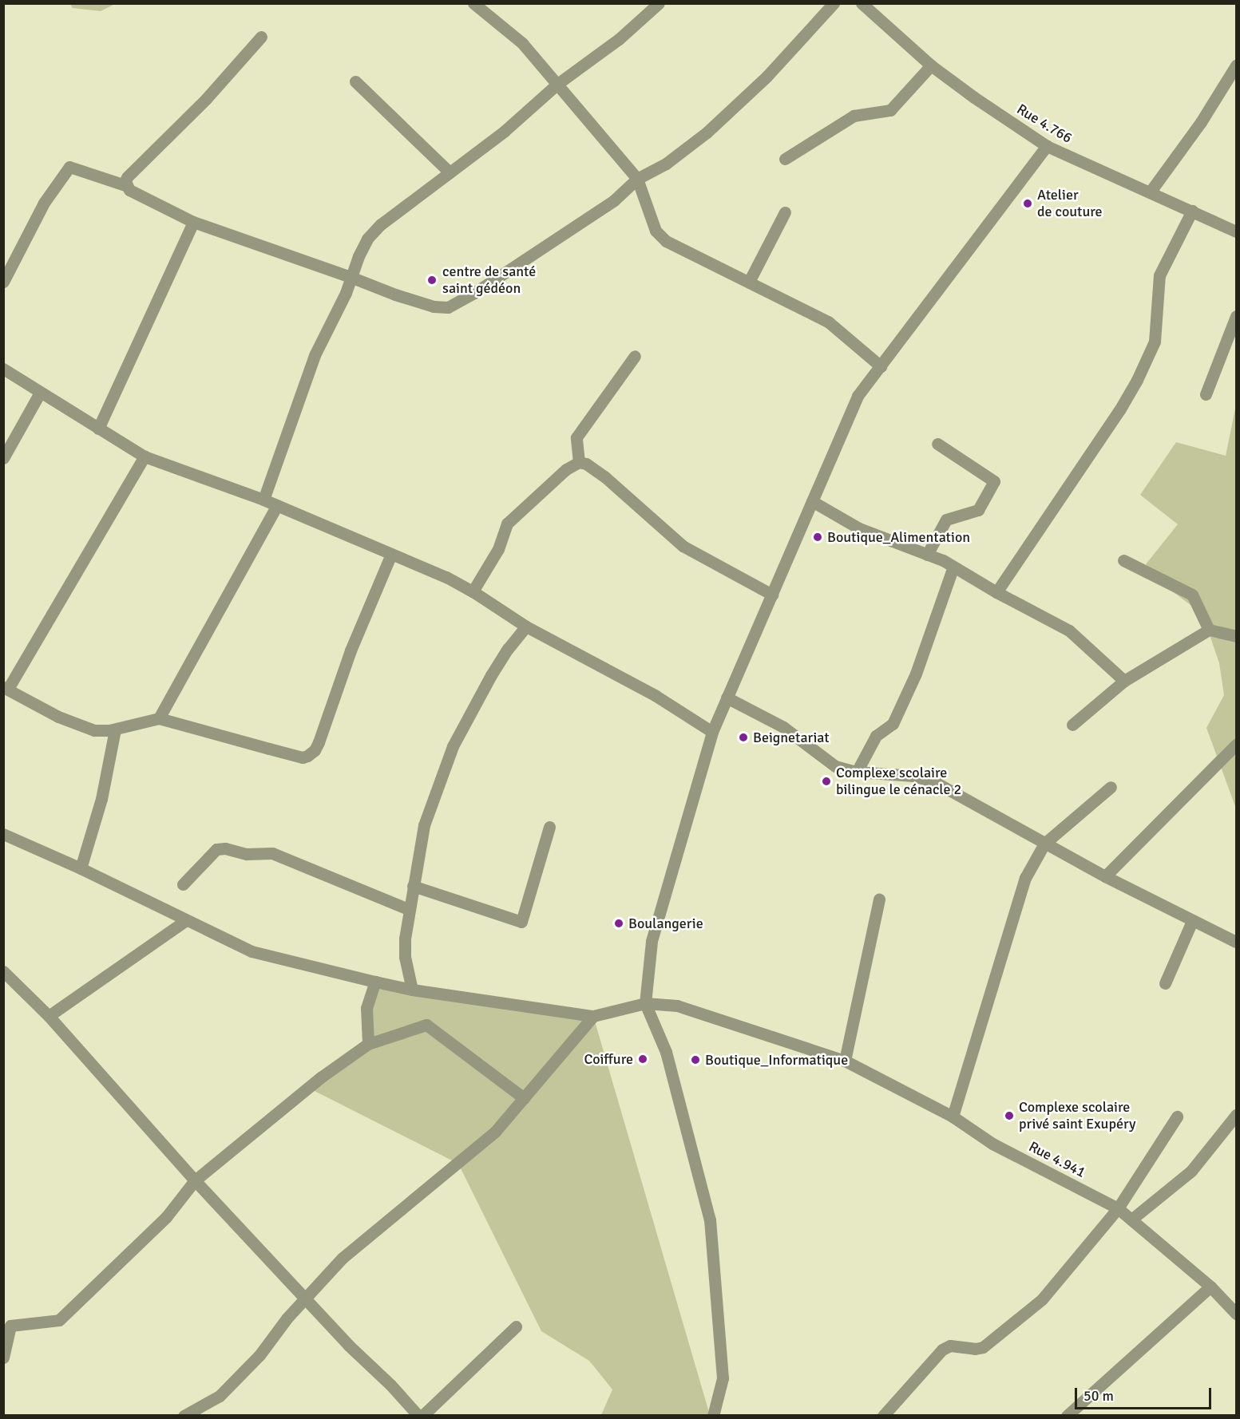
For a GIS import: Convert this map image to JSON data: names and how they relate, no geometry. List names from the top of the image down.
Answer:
{
  "streets": {
    "street": ["Rue 4.766", "Rue 4.941"]
  },
  "places": [
    "Atelier de couture",
    "centre de santé saint gédéon",
    "Boutique_Alimentation",
    "Beignetariat",
    "Complexe scolaire bilingue le cénacle 2",
    "Boulangerie",
    "Coiffure",
    "Boutique_Informatique",
    "Complexe scolaire privé saint Exupéry"
  ],
  "scale_bar": "50 m"
}
